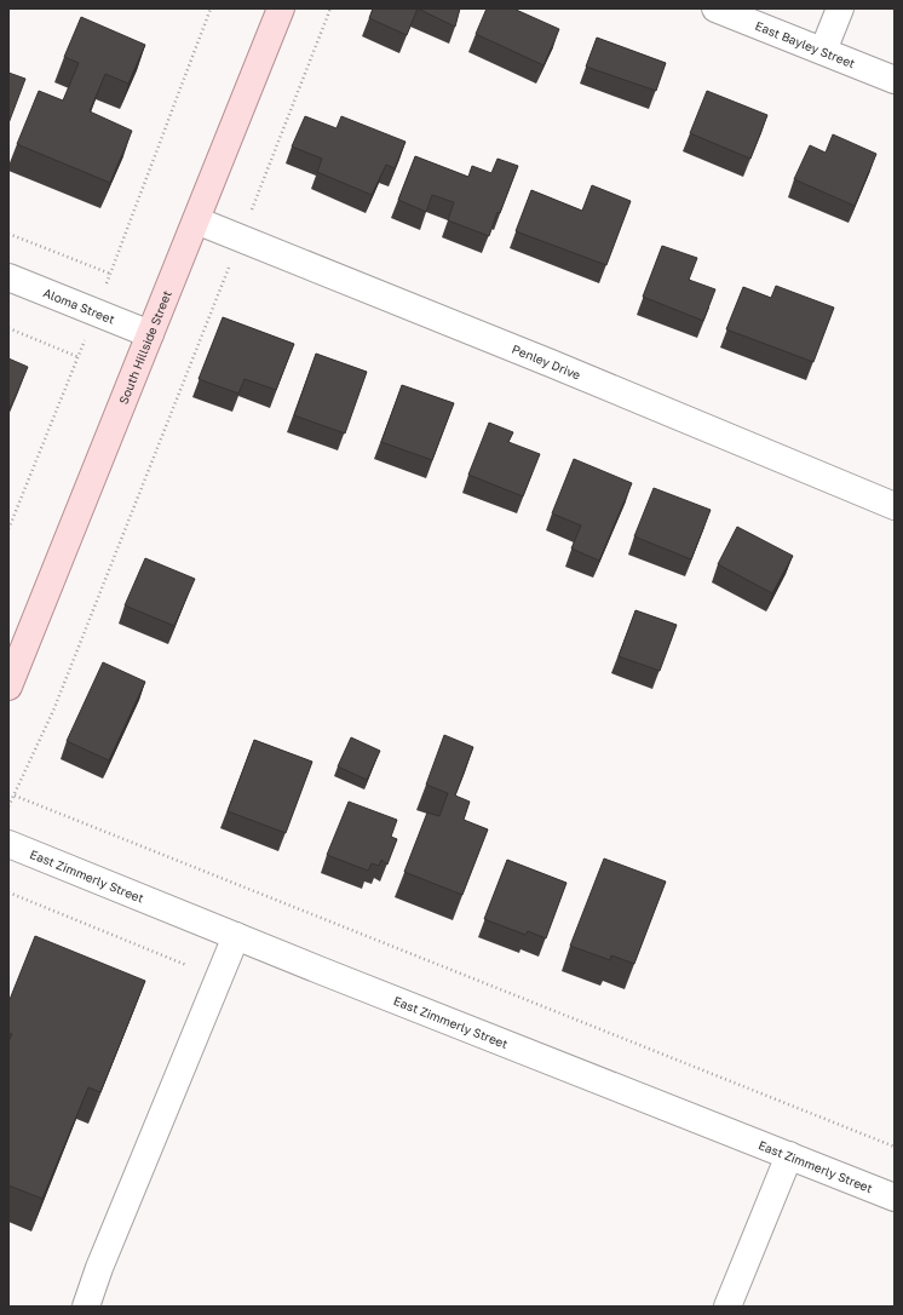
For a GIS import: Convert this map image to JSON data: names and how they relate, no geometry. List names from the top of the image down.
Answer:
{
  "streets": {
    "main road": ["South Hillside Street"],
    "street": [
      "East Bayley Street",
      "Aloma Street",
      "Penley Drive",
      "East Zimmerly Street"
    ]
  },
  "crossings": [
    ["Aloma Street", "South Hillside Street"],
    ["South Hillside Street", "Penley Drive"]
  ]
}
